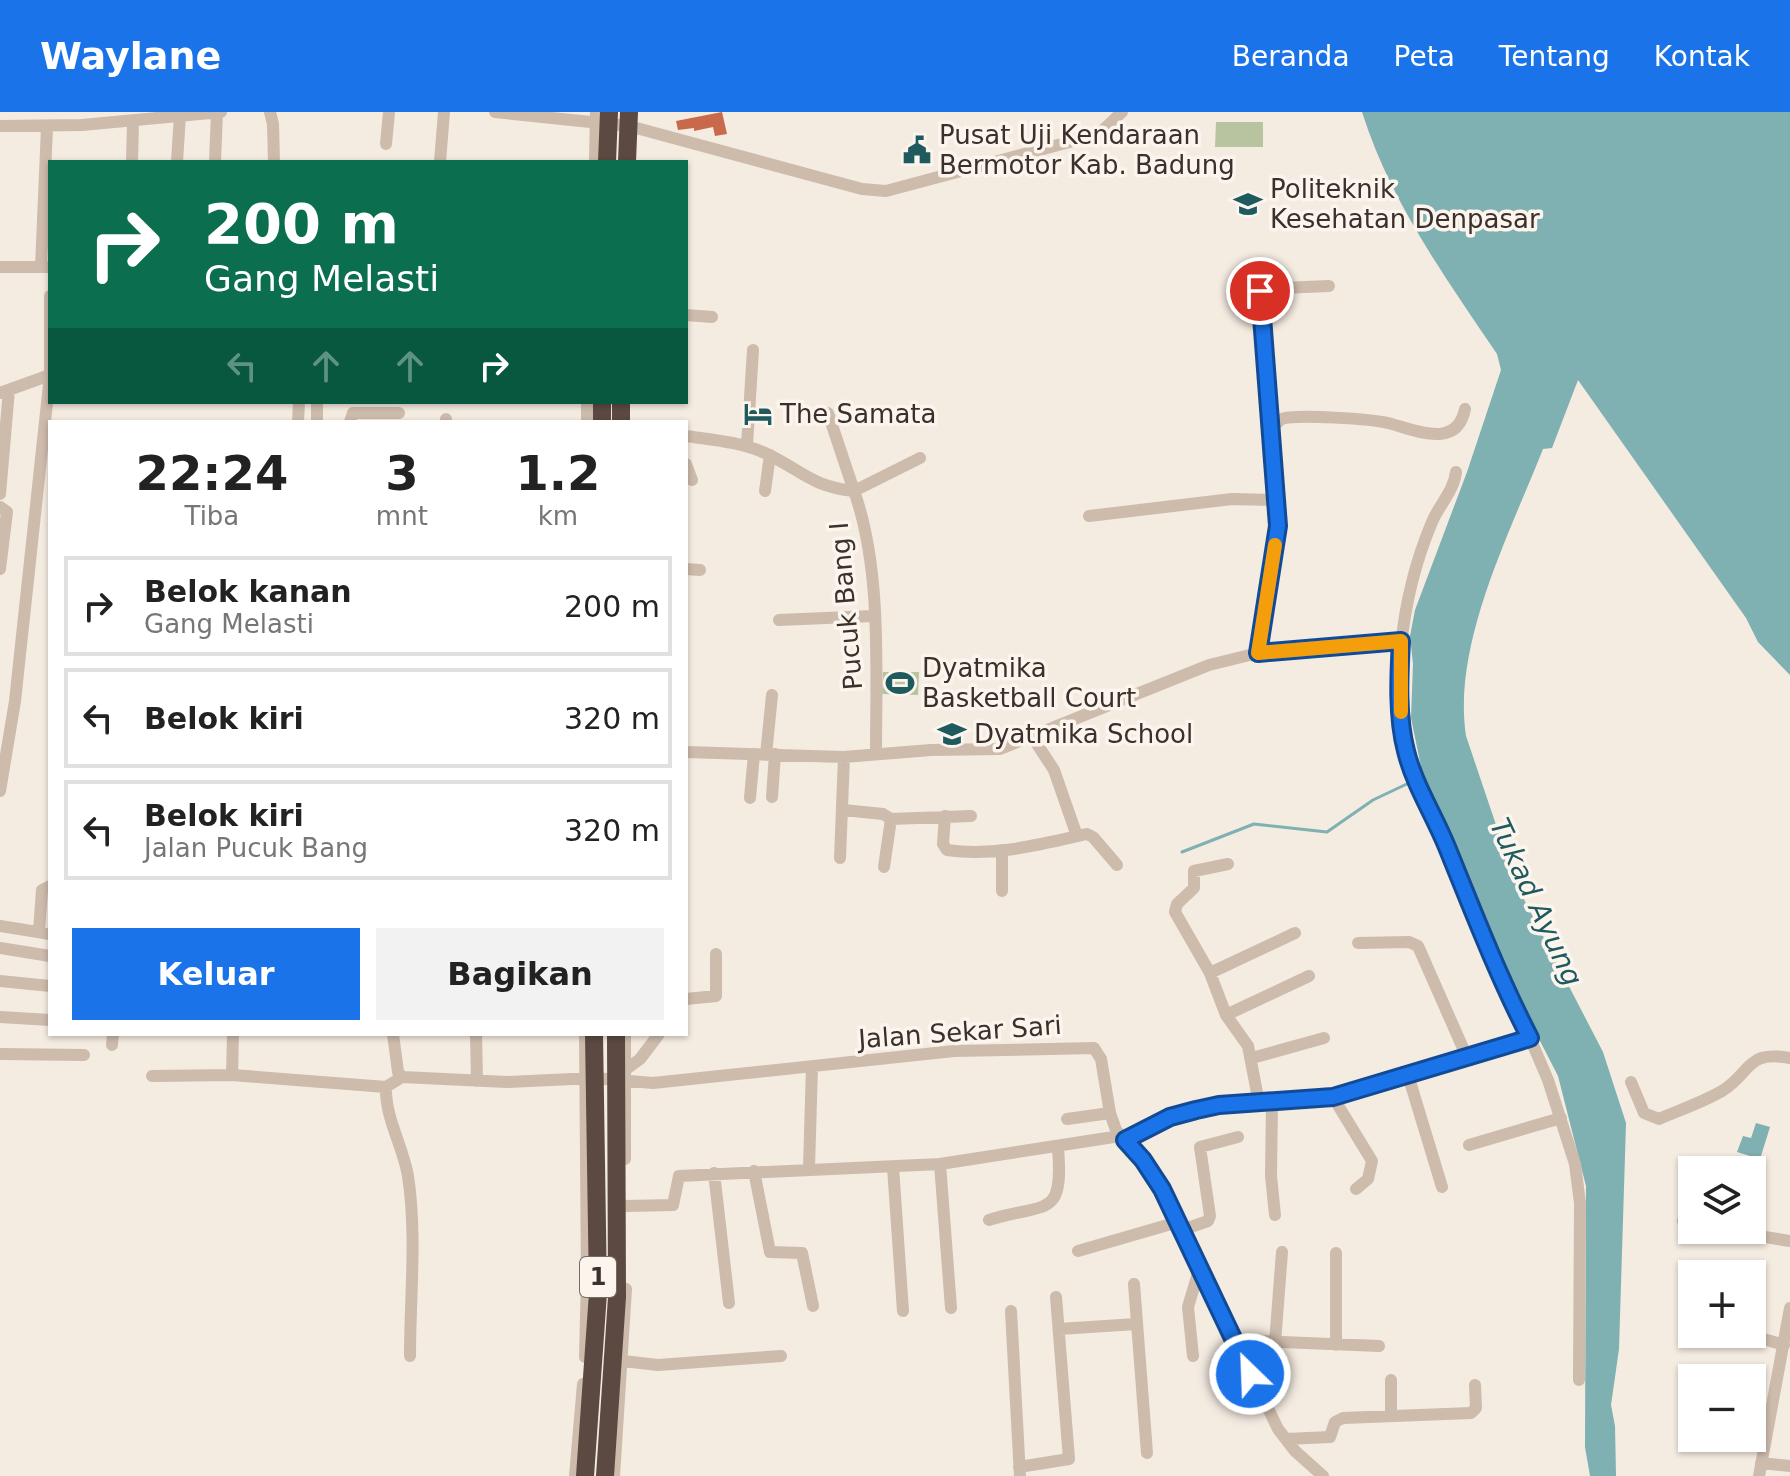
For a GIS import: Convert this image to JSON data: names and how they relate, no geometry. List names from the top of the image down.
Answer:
{
  "streets": {
    "highway": ["1"],
    "street": ["Pucuk Bang I", "Jalan Sekar Sari"]
  },
  "crossings": [
    ["Jalan Sekar Sari", "1"]
  ],
  "water": ["Tukad Ayung"],
  "places": {
    "public building": ["Pusat Uji Kendaraan Bermotor Kab. Badung"],
    "school or university": ["Politeknik Kesehatan Denpasar", "Dyatmika School"],
    "hotel": ["The Samata"],
    "sports": ["Dyatmika Basketball Court"]
  },
  "page": {
    "header": "Waylane",
    "nav": [
      "Beranda",
      "Peta",
      "Tentang",
      "Kontak"
    ],
    "turn": ["200 m", "Gang Melasti"],
    "eta": [
      "22:24",
      "Tiba",
      "3",
      "mnt",
      "1.2",
      "km"
    ],
    "list": [
      {
        "name": "Belok kanan",
        "note": "Gang Melasti",
        "value": "200 m"
      },
      {
        "name": "Belok kiri",
        "value": "320 m"
      },
      {
        "name": "Belok kiri",
        "note": "Jalan Pucuk Bang",
        "value": "320 m"
      }
    ],
    "buttons": ["Keluar", "Bagikan"],
    "map_buttons": ["+", "−"]
  }
}
